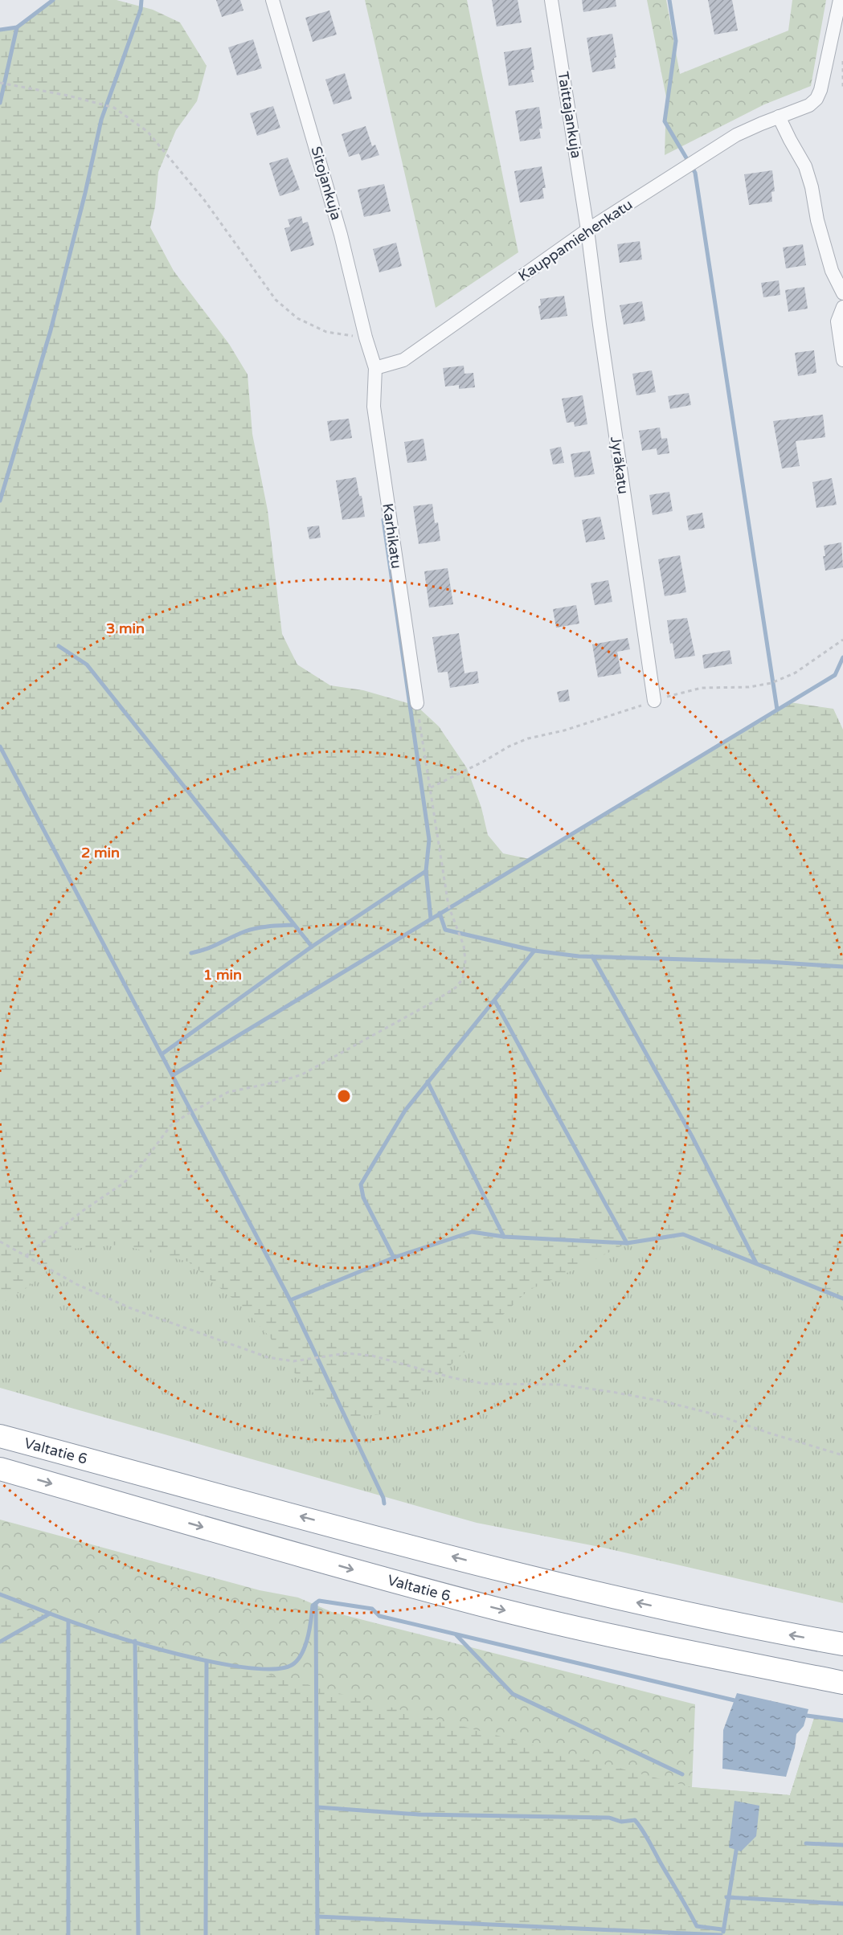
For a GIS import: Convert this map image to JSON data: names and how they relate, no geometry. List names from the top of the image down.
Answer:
{
  "streets": {
    "highway": ["Valtatie 6"],
    "street": [
      "Taittajankuja",
      "Sitojankuja",
      "Kauppamiehenkatu",
      "Jyräkatu",
      "Karhikatu"
    ]
  },
  "crossings": [
    ["Taittajankuja", "Kauppamiehenkatu"],
    ["Taittajankuja", "Jyräkatu"],
    ["Sitojankuja", "Kauppamiehenkatu"],
    ["Sitojankuja", "Karhikatu"],
    ["Kauppamiehenkatu", "Jyräkatu"],
    ["Kauppamiehenkatu", "Karhikatu"]
  ],
  "rings": ["3 min", "2 min", "1 min"]
}
